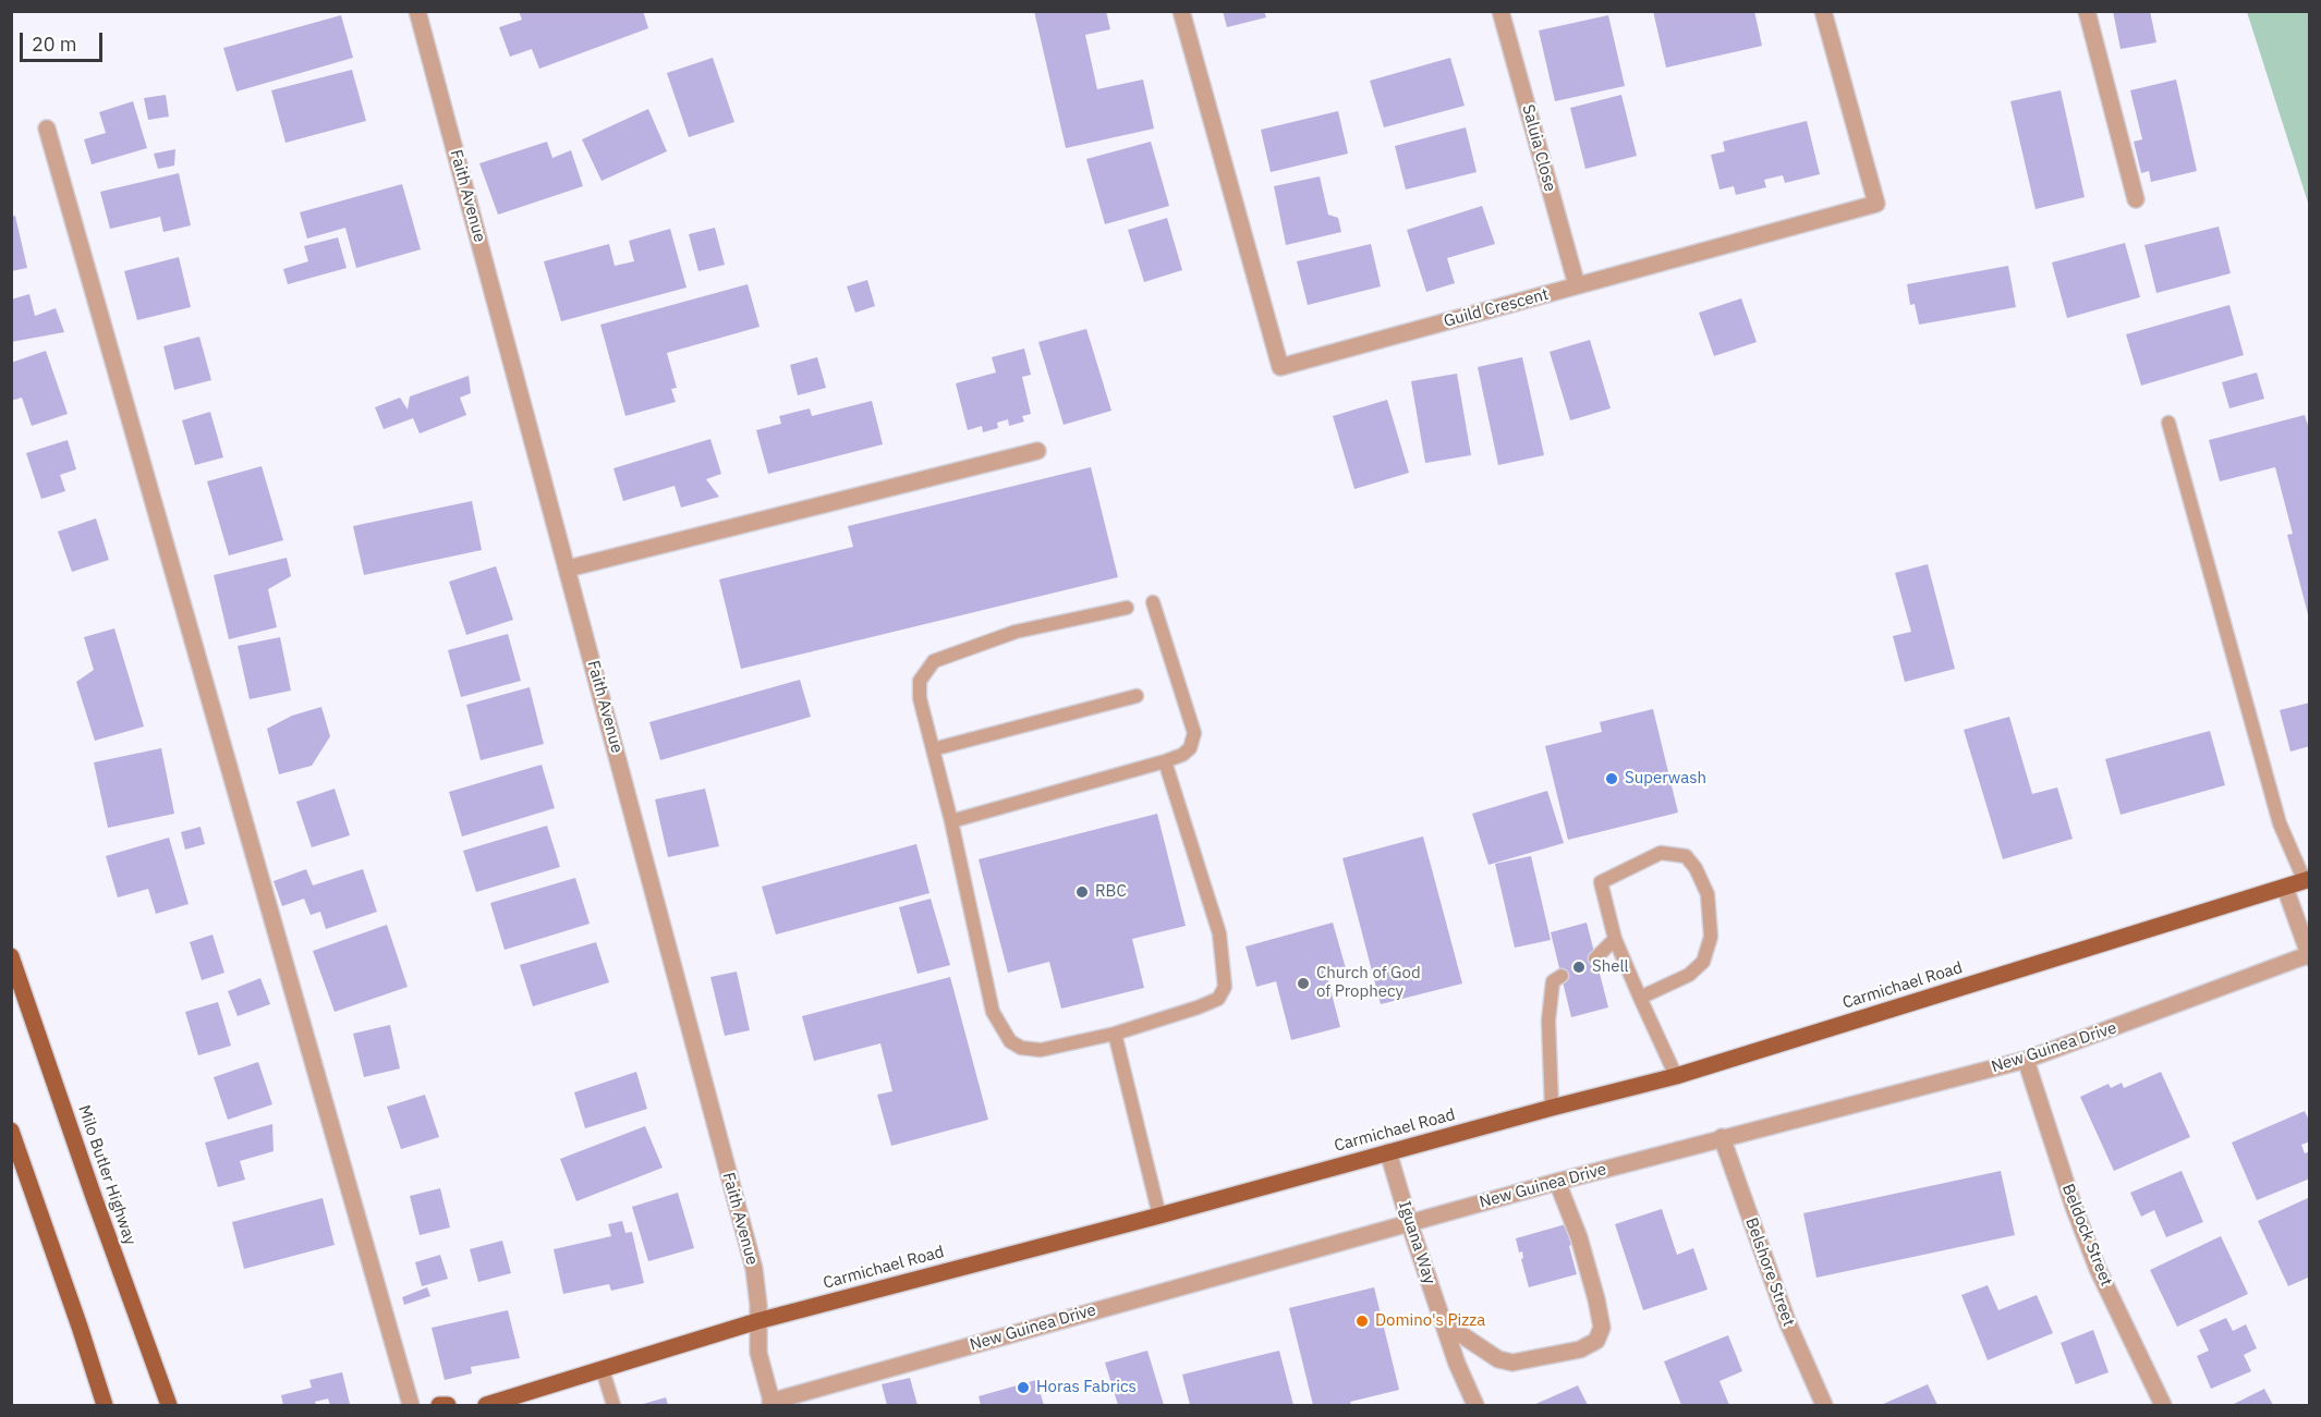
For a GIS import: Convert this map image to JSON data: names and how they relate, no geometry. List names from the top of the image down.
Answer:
{
  "streets": {
    "main road": ["Carmichael Road", "Milo Butler Highway"],
    "street": [
      "Saluia Close",
      "Faith Avenue",
      "Guild Crescent",
      "New Guinea Drive",
      "Beldock Street",
      "Iguana Way",
      "Belshore Street"
    ]
  },
  "crossings": [
    ["Saluia Close", "Guild Crescent"],
    ["Faith Avenue", "Carmichael Road"],
    ["Faith Avenue", "New Guinea Drive"],
    ["Carmichael Road", "Iguana Way"],
    ["New Guinea Drive", "Beldock Street"],
    ["New Guinea Drive", "Iguana Way"],
    ["New Guinea Drive", "Belshore Street"]
  ],
  "places": [
    "Superwash",
    "RBC",
    "Shell",
    "Church of God of Prophecy",
    "Domino's Pizza",
    "Horas Fabrics"
  ],
  "scale_bar": "20 m"
}
